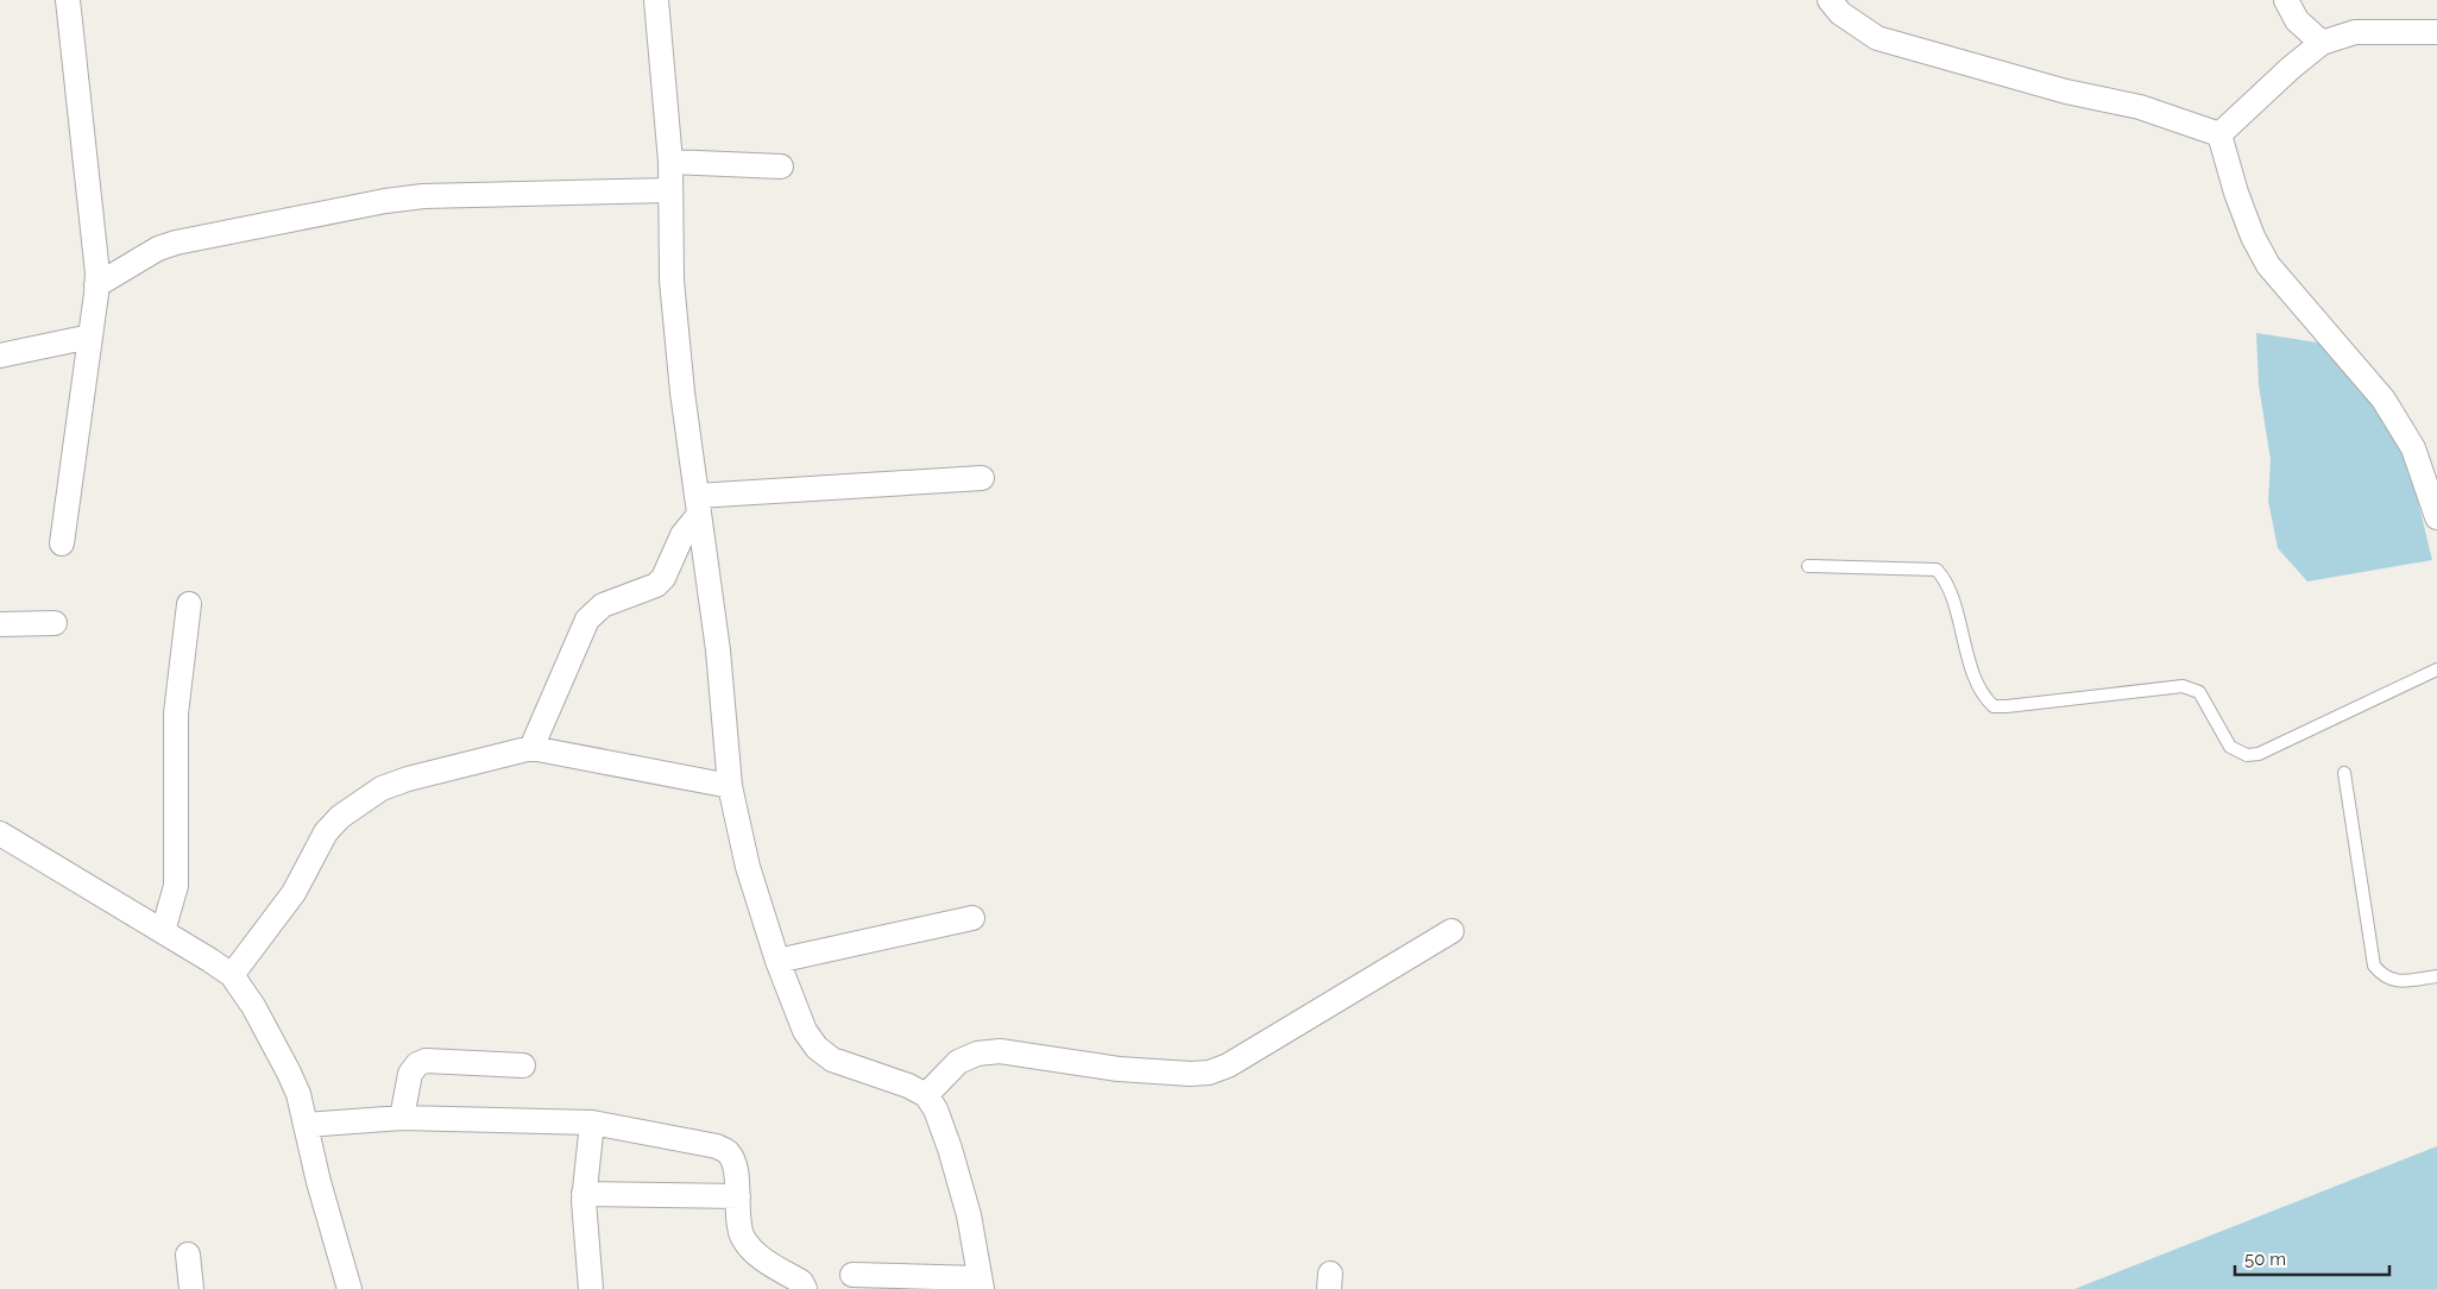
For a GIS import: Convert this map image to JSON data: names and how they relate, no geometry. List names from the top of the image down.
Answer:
{
  "scale_bar": "50 m"
}
